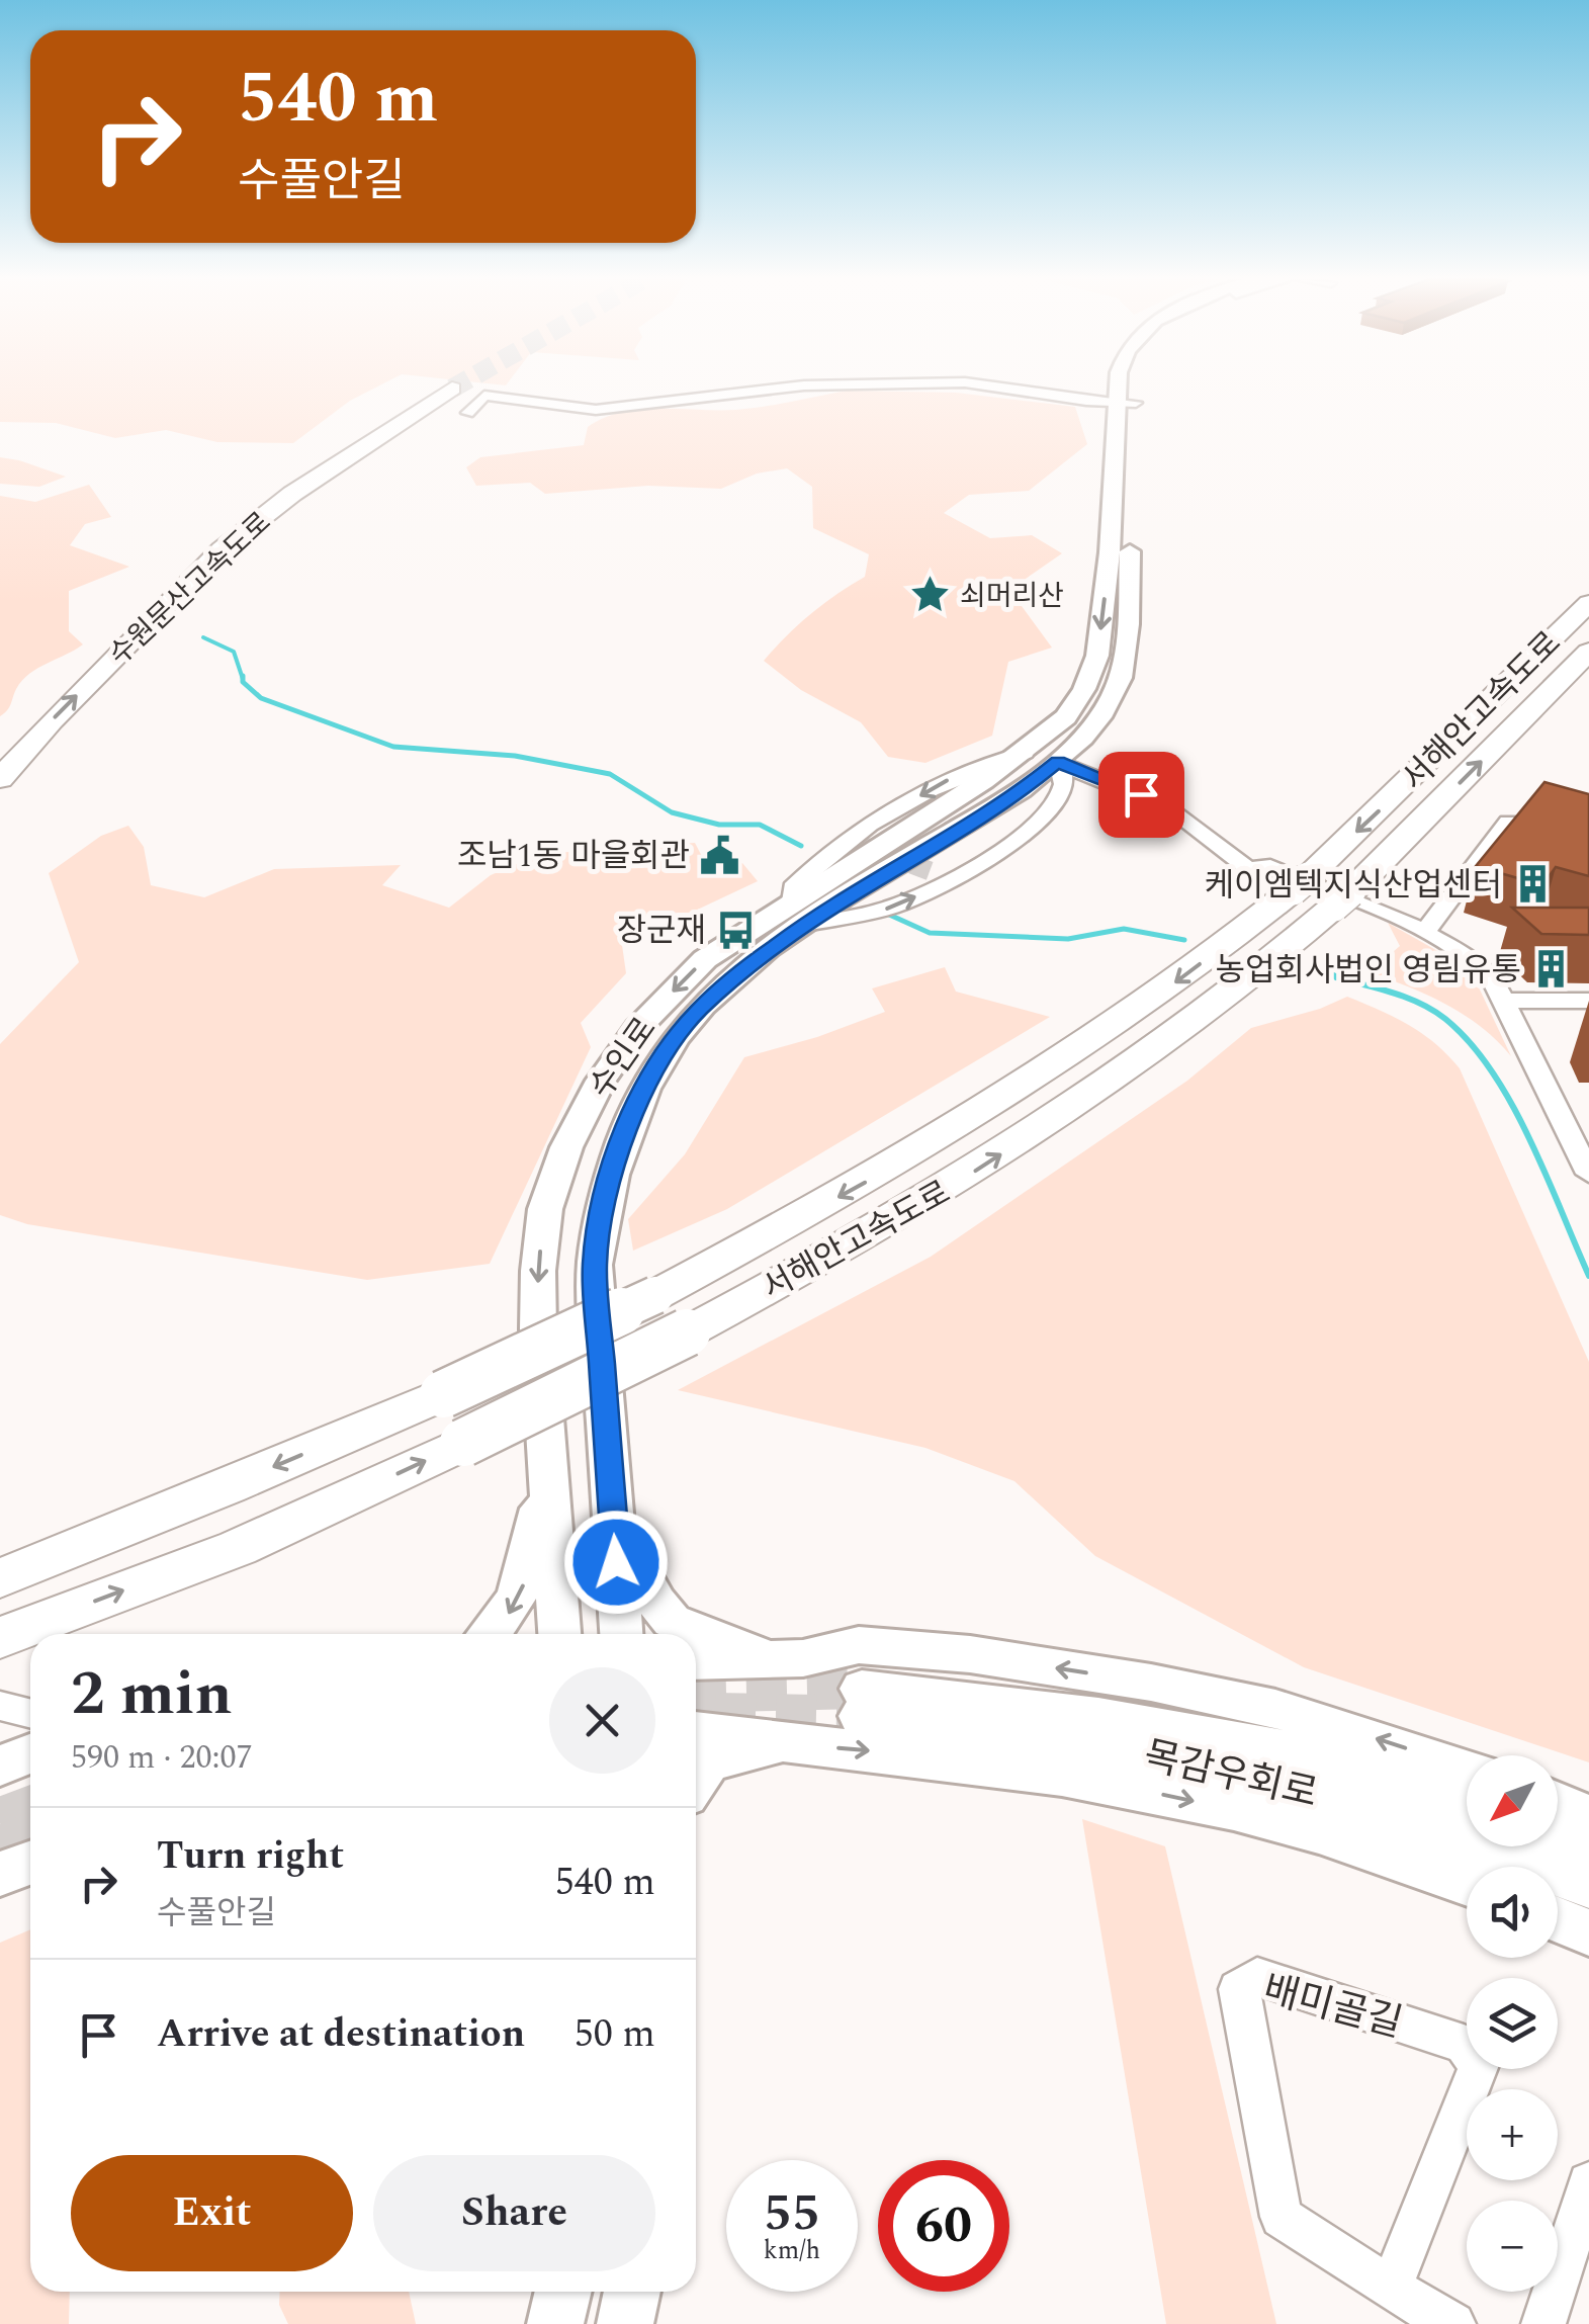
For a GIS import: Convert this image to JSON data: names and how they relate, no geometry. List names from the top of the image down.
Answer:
{
  "streets": {
    "highway": ["수원문산고속도로", "서해안고속도로"],
    "main road": ["수인로", "목감우회로"],
    "street": ["배미골길"]
  },
  "places": {
    "place": ["쇠머리산"],
    "public building": ["조남1동 마을회관"],
    "building": ["케이엠텍지식산업센터", "농업회사법인 영림유통"],
    "bus stop": ["장군재"]
  },
  "north": "bottom left",
  "page": {
    "turn": ["540 m", "수풀안길"],
    "heading": ["2 min", "590 m · 20:07"],
    "map_buttons": ["+", "−"],
    "list": [
      {
        "name": "Turn right",
        "note": "수풀안길",
        "value": "540 m"
      },
      {
        "name": "Arrive at destination",
        "value": "50 m"
      }
    ],
    "buttons": ["Exit", "Share"],
    "speed": "55 km/h",
    "limit": "60"
  }
}
